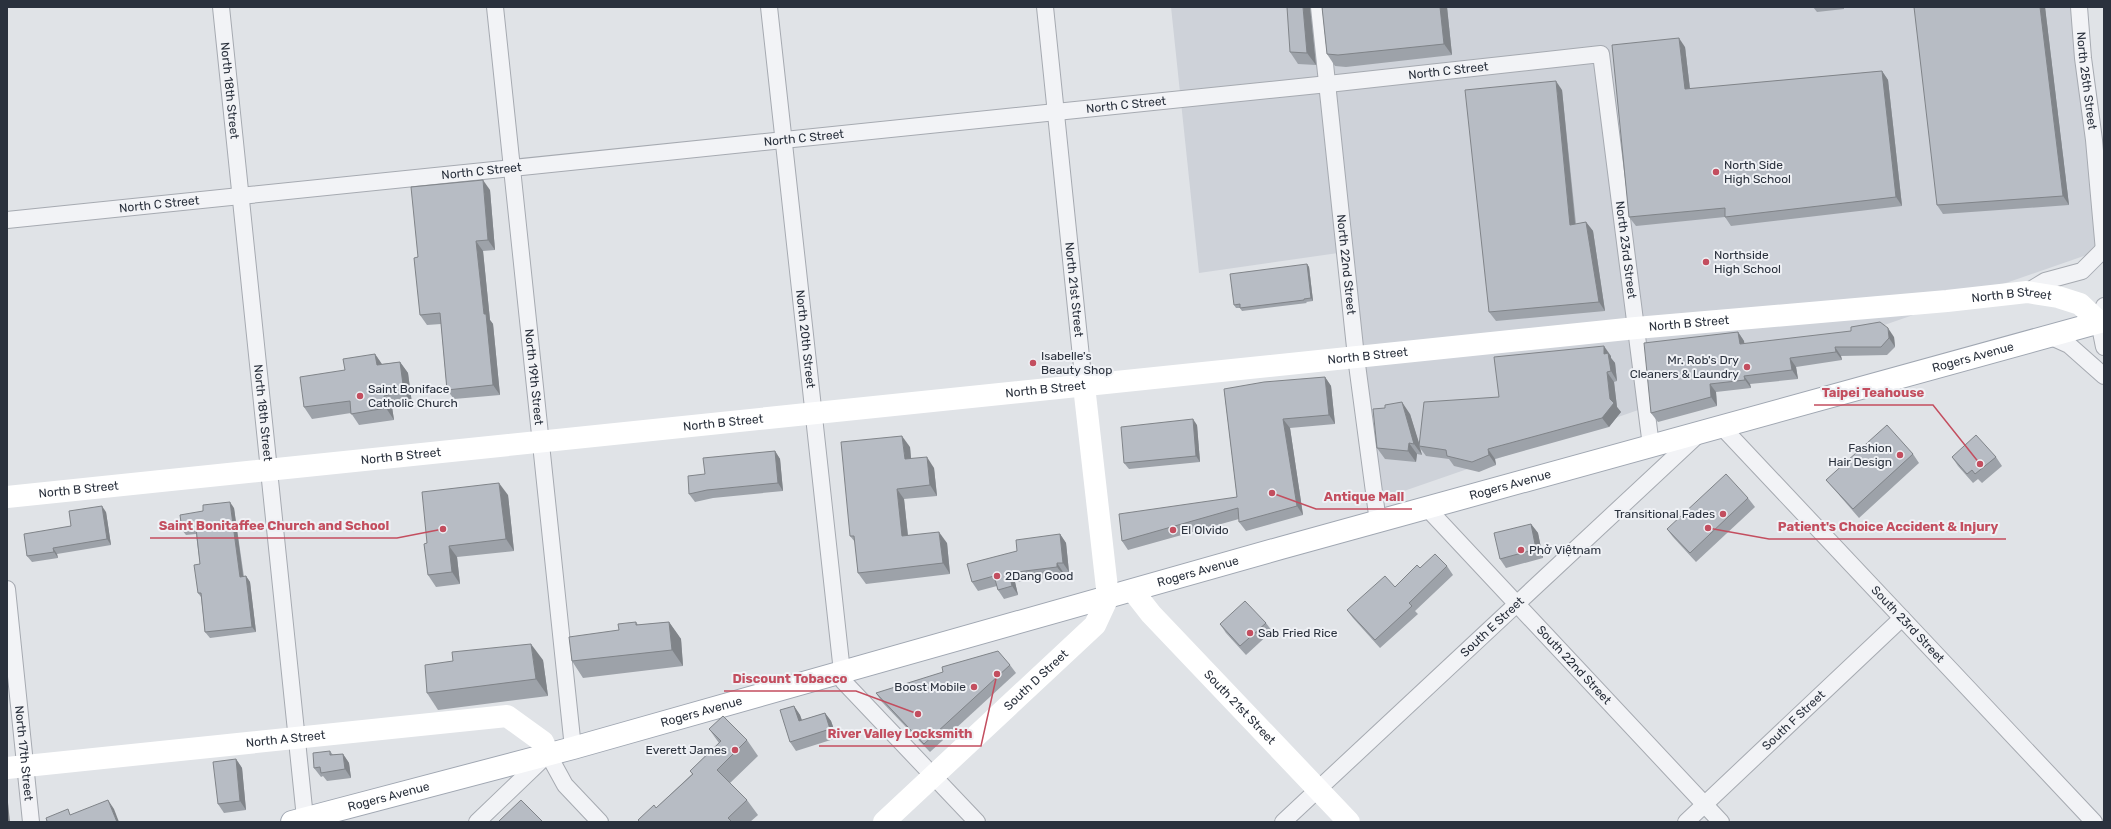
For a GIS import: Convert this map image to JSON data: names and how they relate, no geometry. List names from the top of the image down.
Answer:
{
  "streets": {
    "street": [
      "North C Street",
      "North 25th Street",
      "North 18th Street",
      "North 23rd Street",
      "North 22nd Street",
      "North 21st Street",
      "North B Street",
      "North 20th Street",
      "Rogers Avenue",
      "North 19th Street",
      "South 23rd Street",
      "South E Street",
      "South 22nd Street",
      "South D Street",
      "South 21st Street",
      "South F Street",
      "North A Street",
      "North 17th Street"
    ]
  },
  "crossings": [
    ["North C Street", "North 18th Street"],
    ["North C Street", "North 23rd Street"],
    ["North C Street", "North 22nd Street"],
    ["North C Street", "North 21st Street"],
    ["North C Street", "North 20th Street"],
    ["North C Street", "North 19th Street"],
    ["North 18th Street", "North B Street"],
    ["North 18th Street", "Rogers Avenue"],
    ["North 18th Street", "North A Street"],
    ["North 23rd Street", "North B Street"],
    ["North 23rd Street", "Rogers Avenue"],
    ["North 22nd Street", "North B Street"],
    ["North 22nd Street", "Rogers Avenue"],
    ["North 21st Street", "North B Street"],
    ["North 21st Street", "Rogers Avenue"],
    ["North 21st Street", "South D Street"],
    ["North B Street", "North 20th Street"],
    ["North B Street", "Rogers Avenue"],
    ["North B Street", "North 19th Street"],
    ["North 20th Street", "Rogers Avenue"],
    ["North 20th Street", "South D Street"],
    ["Rogers Avenue", "North 19th Street"],
    ["Rogers Avenue", "South 23rd Street"],
    ["Rogers Avenue", "South E Street"],
    ["Rogers Avenue", "South 22nd Street"],
    ["Rogers Avenue", "South D Street"],
    ["Rogers Avenue", "South 21st Street"],
    ["Rogers Avenue", "North A Street"],
    ["South 23rd Street", "South E Street"],
    ["South 23rd Street", "South F Street"],
    ["South E Street", "South 22nd Street"],
    ["South E Street", "South 21st Street"],
    ["South 22nd Street", "South F Street"],
    ["North A Street", "North 17th Street"]
  ],
  "places": [
    "North Side High School",
    "Northside High School",
    "Isabelle's Beauty Shop",
    "Mr. Rob's Dry Cleaners & Laundry",
    "Saint Boniface Catholic Church",
    "Fashion Hair Design",
    "Taipei Teahouse",
    "Antique Mall",
    "Transitional Fades",
    "Patient's Choice Accident & Injury",
    "Saint Bonitaffee Church and School",
    "El Olvido",
    "Phở Việtnam",
    "2Dang Good",
    "Sab Fried Rice",
    "River Valley Locksmith",
    "Boost Mobile",
    "Discount Tobacco",
    "Everett James"
  ]
}
